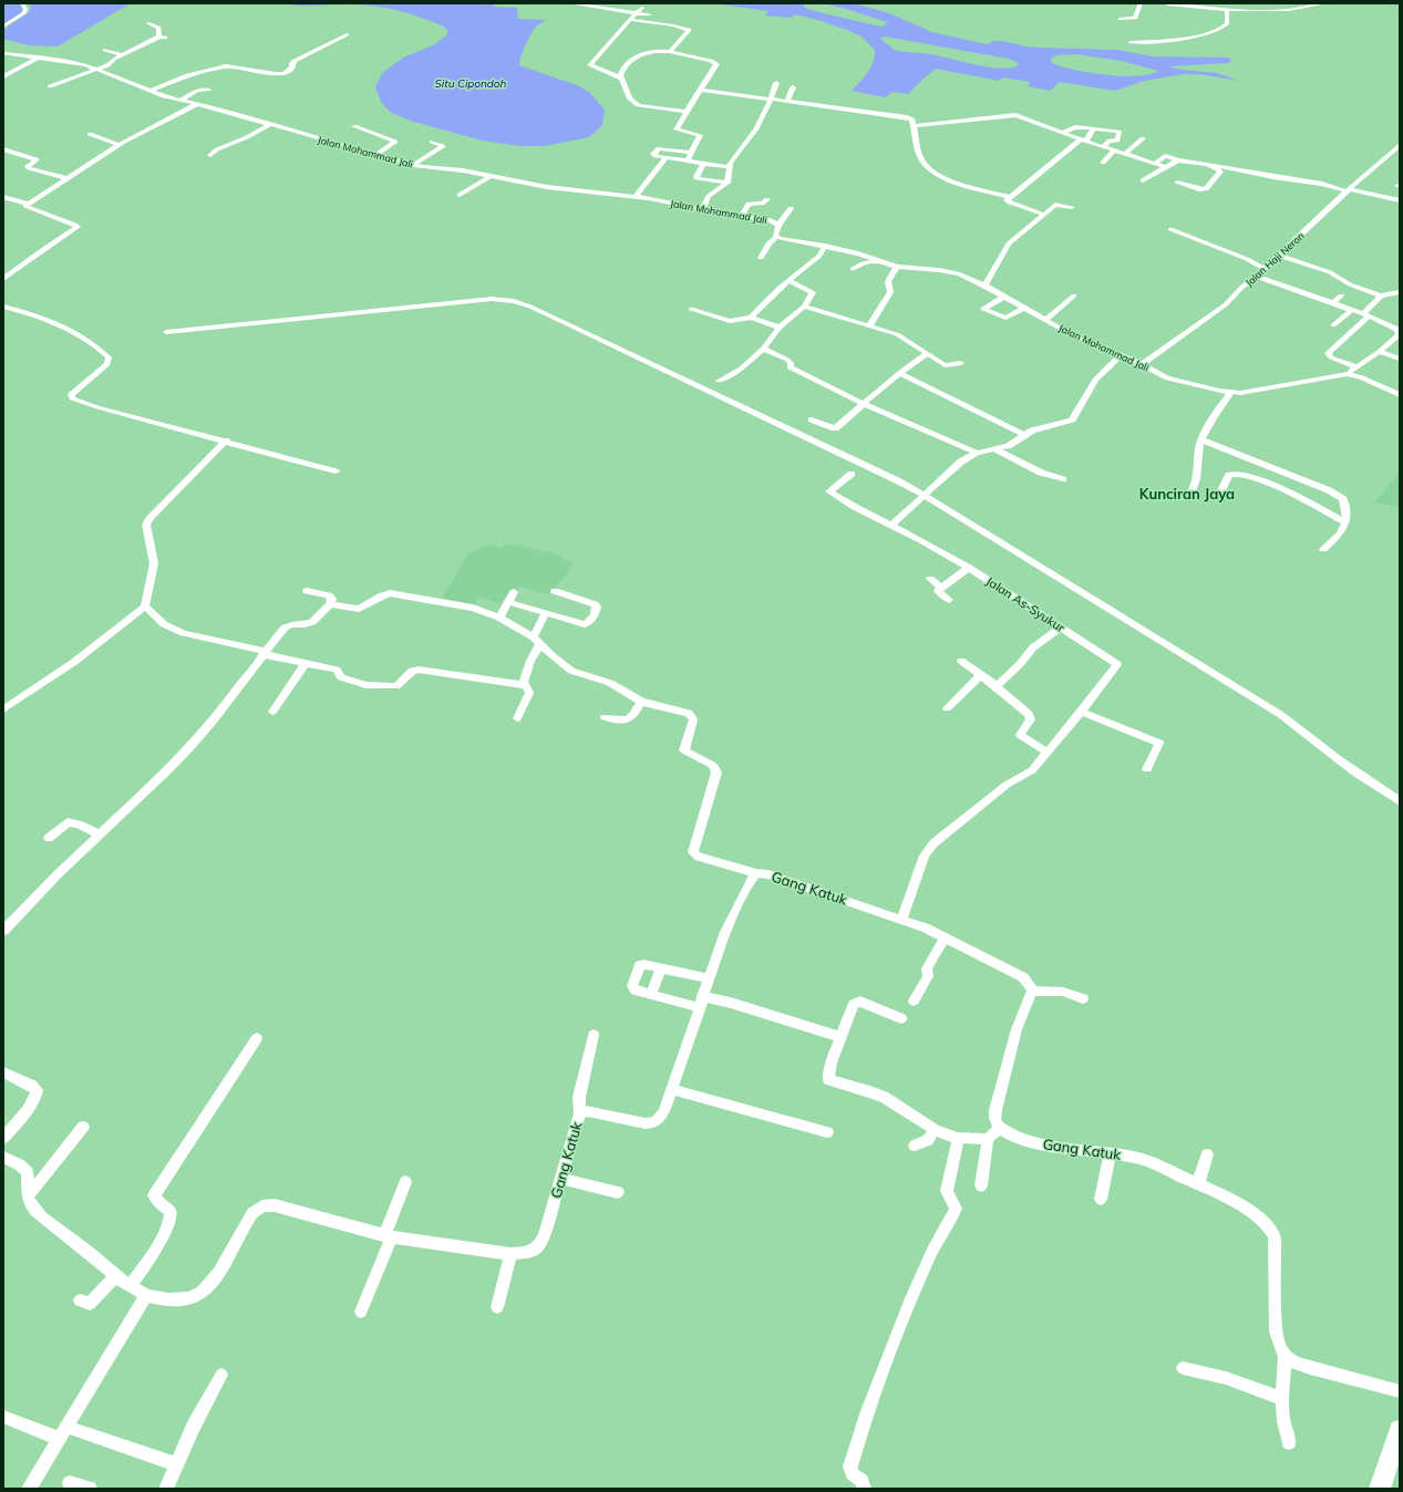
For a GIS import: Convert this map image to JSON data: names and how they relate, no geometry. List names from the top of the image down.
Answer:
{
  "streets": {
    "street": [
      "Jalan Mohammad Jali",
      "Jalan Haji Neron",
      "Jalan As-Syukur",
      "Gang Katuk"
    ]
  },
  "crossings": [
    ["Jalan Mohammad Jali", "Jalan Haji Neron"],
    ["Jalan As-Syukur", "Gang Katuk"]
  ],
  "districts": ["Kunciran Jaya"],
  "water": ["Situ Cipondoh"]
}
